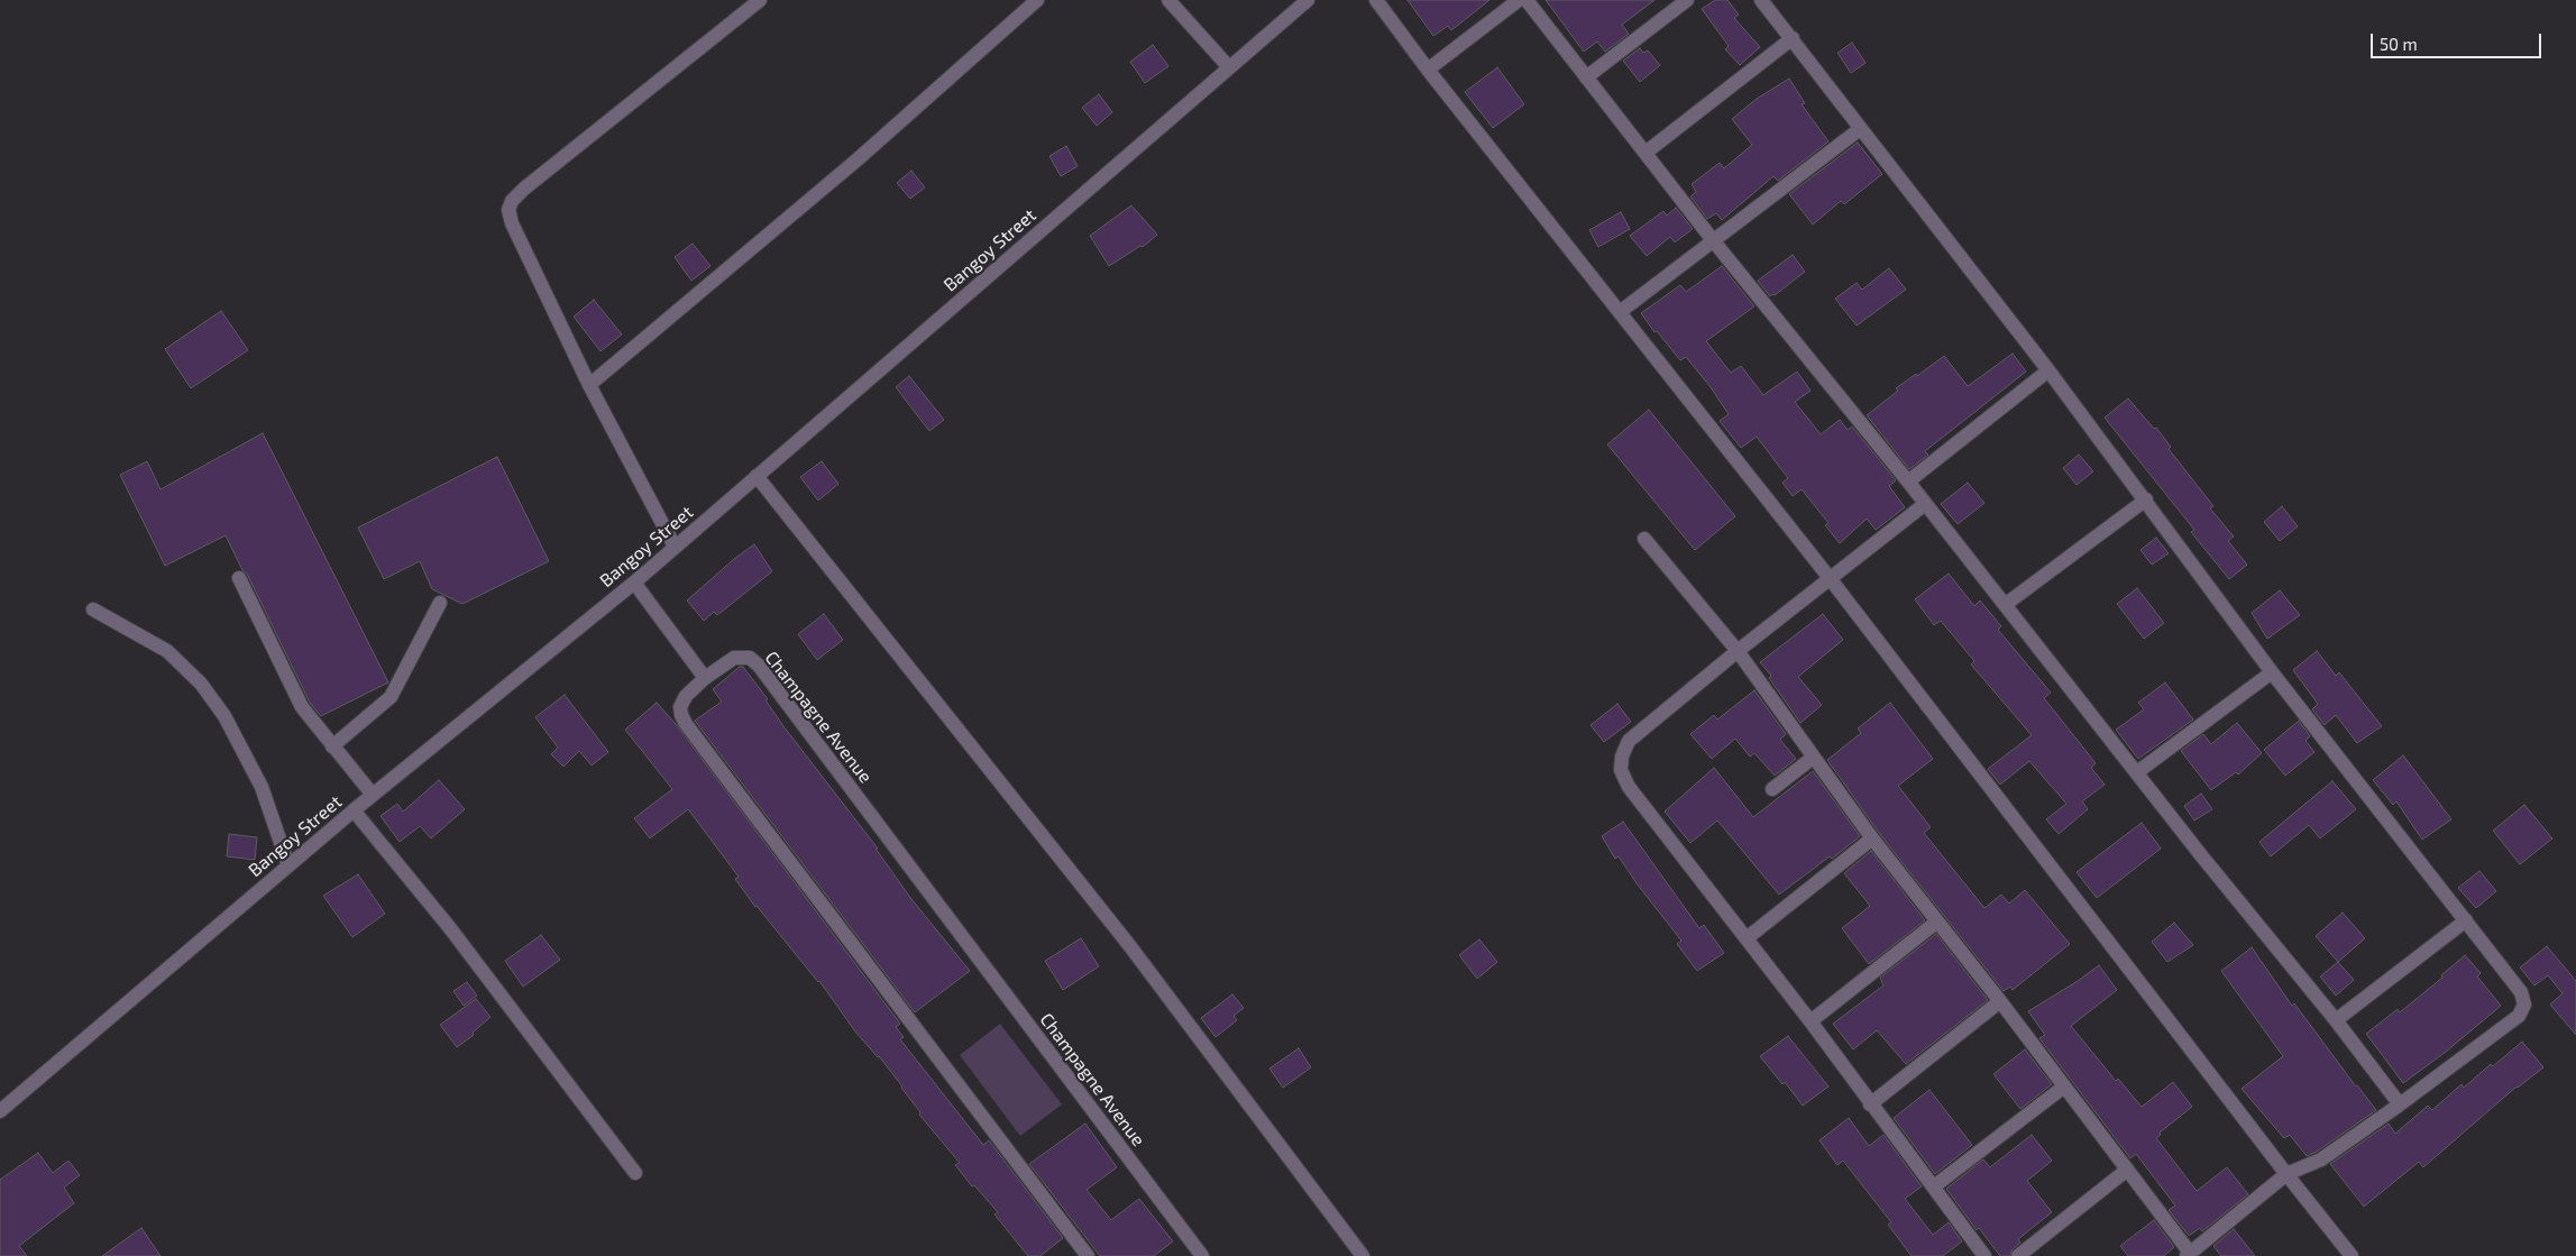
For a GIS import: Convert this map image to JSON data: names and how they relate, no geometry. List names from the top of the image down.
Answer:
{
  "streets": {
    "street": ["Bangoy Street", "Champagne Avenue"]
  },
  "scale_bar": "50 m"
}
